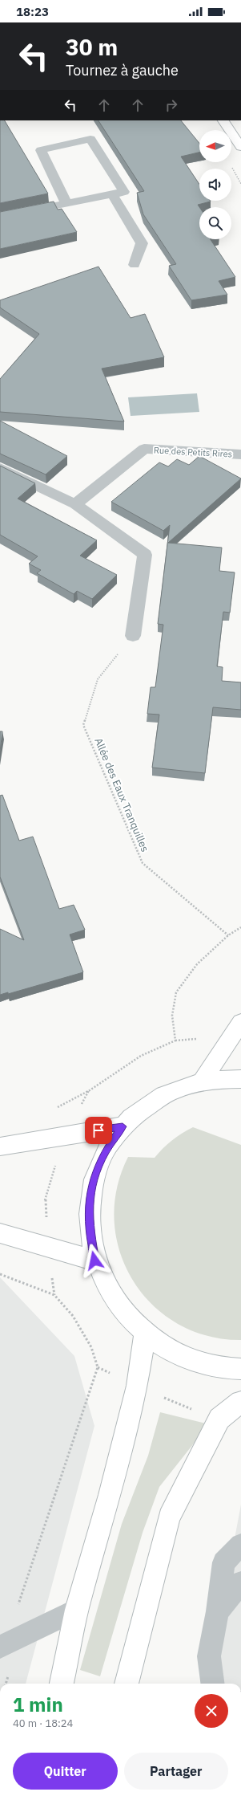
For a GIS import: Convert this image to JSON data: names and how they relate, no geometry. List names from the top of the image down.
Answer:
{
  "streets": {
    "street": ["Rue des Petits Rires"],
    "path": ["Allée des Eaux Tranquilles"]
  },
  "north": "left",
  "page": {
    "status": "18:23",
    "turn": ["30 m", "Tournez à gauche"],
    "heading": ["1 min", "40 m · 18:24"],
    "buttons": ["Quitter", "Partager"]
  }
}
